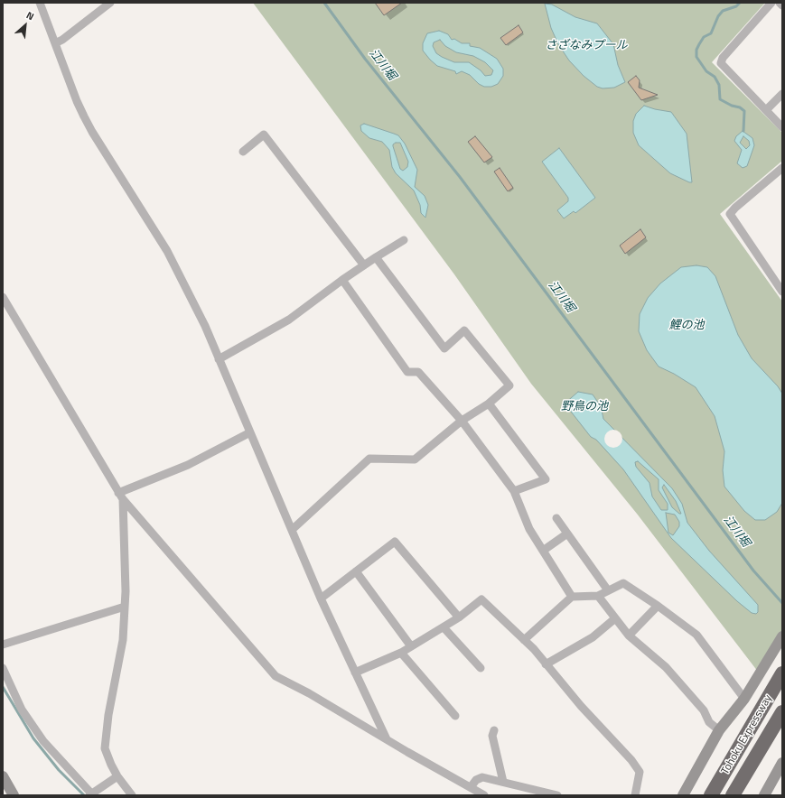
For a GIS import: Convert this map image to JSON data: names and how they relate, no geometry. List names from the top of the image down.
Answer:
{
  "streets": {
    "highway": ["Tohoku Expressway"]
  },
  "water": [
    "さざなみプール",
    "江川堀",
    "鯉の池",
    "野鳥の池"
  ],
  "north": "top right"
}
